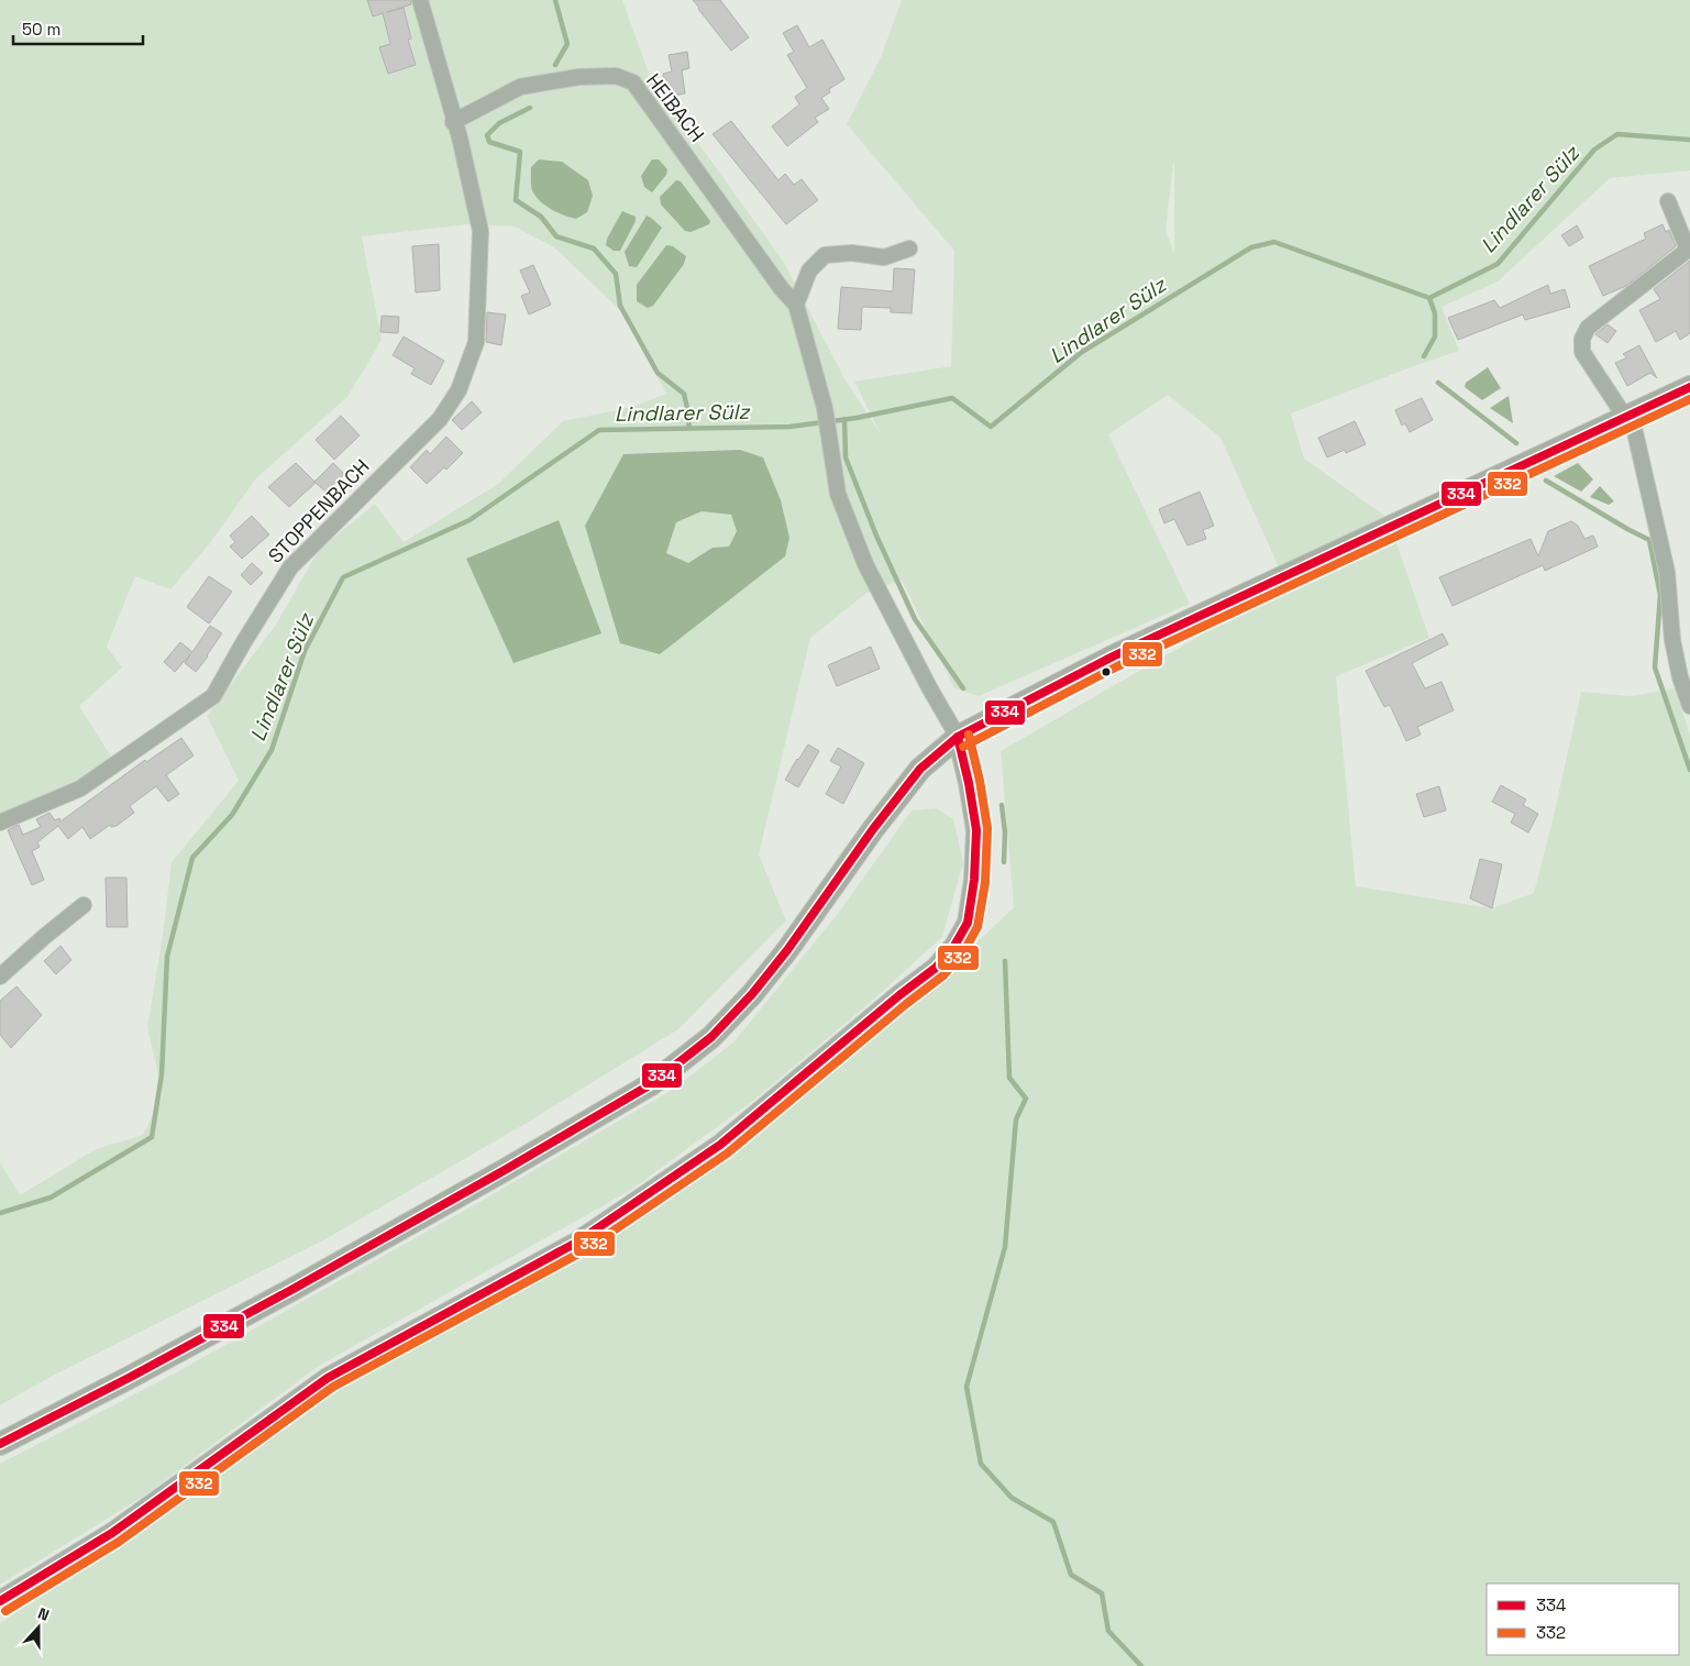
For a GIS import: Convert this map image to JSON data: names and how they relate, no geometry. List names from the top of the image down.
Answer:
{
  "streets": {
    "street": ["HEIBACH", "STOPPENBACH"]
  },
  "crossings": [
    ["HEIBACH", "STOPPENBACH"]
  ],
  "water": ["Lindlarer Sülz"],
  "lines": ["transit line 334", "transit line 332"],
  "legend": ["334", "332"],
  "scale_bar": "50 m",
  "north": "top"
}
